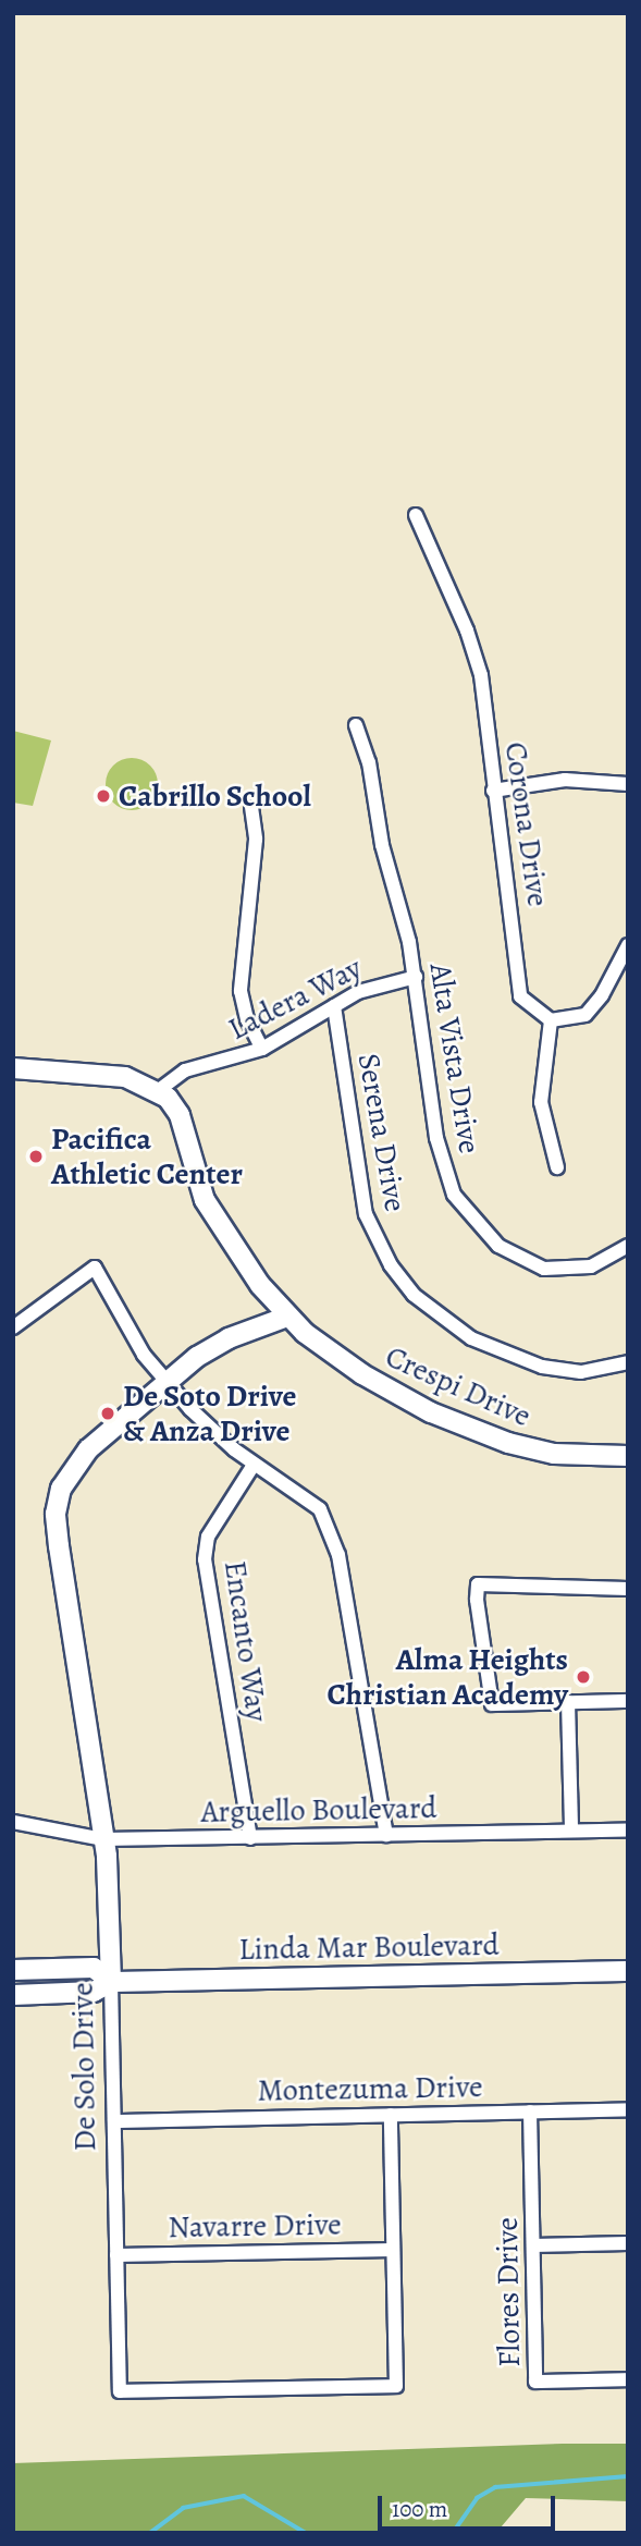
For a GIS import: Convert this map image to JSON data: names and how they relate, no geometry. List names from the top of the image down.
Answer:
{
  "streets": {
    "street": [
      "Corona Drive",
      "Ladera Way",
      "Alta Vista Drive",
      "Serena Drive",
      "Crespi Drive",
      "Encanto Way",
      "Arguello Boulevard",
      "Linda Mar Boulevard",
      "De Solo Drive",
      "Montezuma Drive",
      "Navarre Drive",
      "Flores Drive"
    ]
  },
  "crossings": [
    ["Ladera Way", "Alta Vista Drive"],
    ["Ladera Way", "Serena Drive"],
    ["Ladera Way", "Crespi Drive"],
    ["Crespi Drive", "De Solo Drive"],
    ["Encanto Way", "Arguello Boulevard"],
    ["Arguello Boulevard", "De Solo Drive"],
    ["Linda Mar Boulevard", "De Solo Drive"],
    ["De Solo Drive", "Montezuma Drive"],
    ["De Solo Drive", "Navarre Drive"],
    ["Montezuma Drive", "Flores Drive"]
  ],
  "places": [
    "Cabrillo School",
    "Pacifica Athletic Center",
    "De Soto Drive & Anza Drive",
    "Alma Heights Christian Academy"
  ],
  "scale_bar": "100 m"
}
